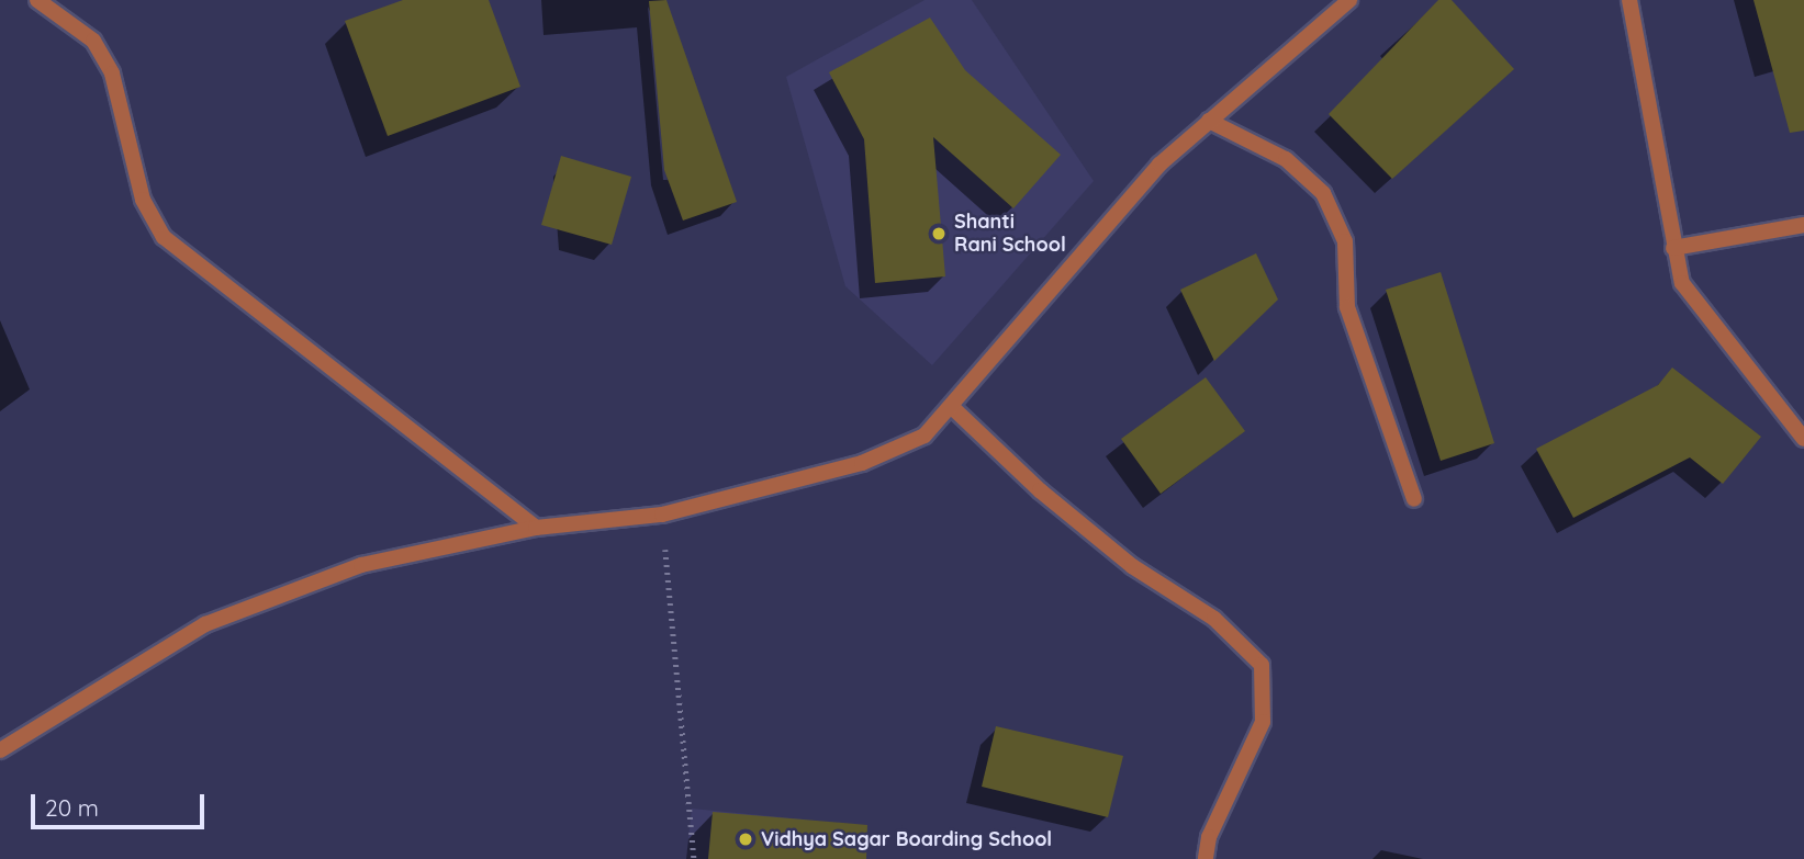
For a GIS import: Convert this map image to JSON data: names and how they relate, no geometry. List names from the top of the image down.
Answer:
{
  "places": ["Shanti Rani School", "Vidhya Sagar Boarding School"],
  "scale_bar": "20 m"
}
